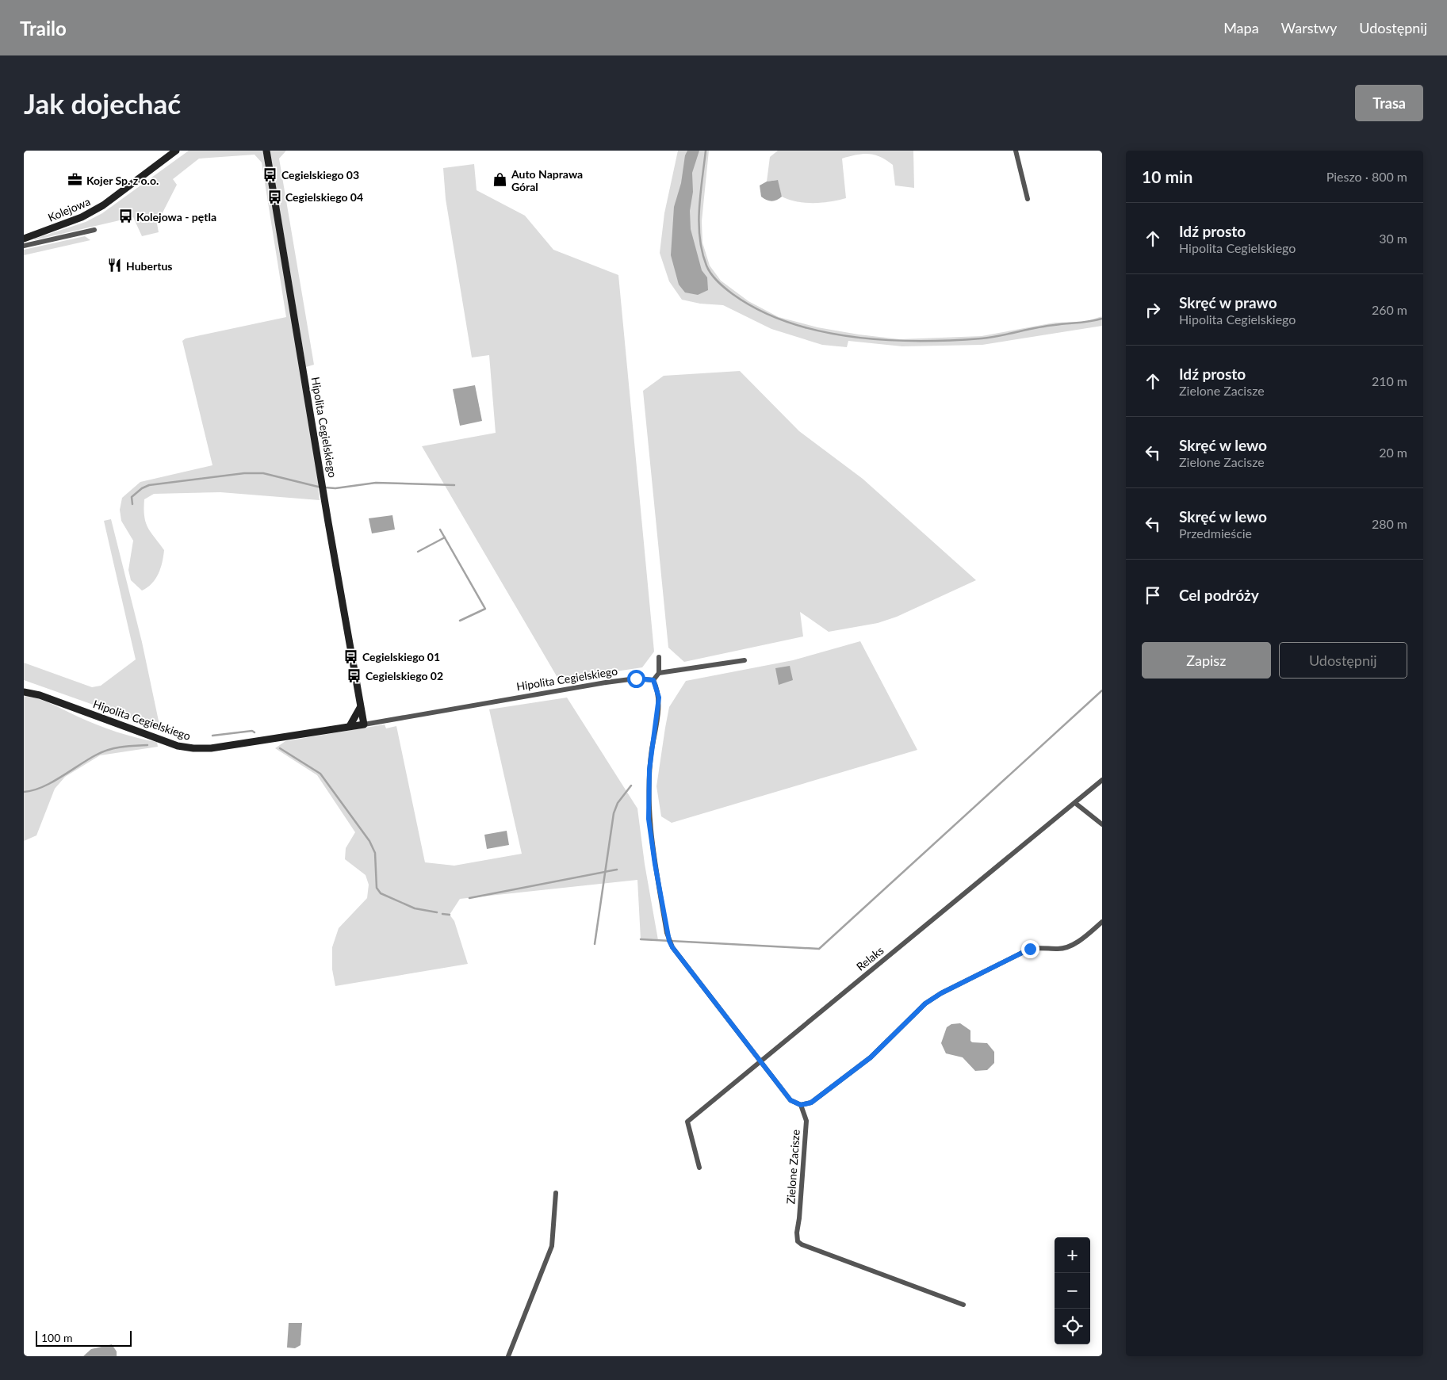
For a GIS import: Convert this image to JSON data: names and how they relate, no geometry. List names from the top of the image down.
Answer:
{
  "streets": {
    "street": [
      "Kolejowa",
      "Hipolita Cegielskiego",
      "Relaks",
      "Zielone Zacisze"
    ]
  },
  "places": {
    "bus stop": [
      "Cegielskiego 03",
      "Cegielskiego 04",
      "Kolejowa - pętla",
      "Cegielskiego 01",
      "Cegielskiego 02"
    ],
    "office": ["Kojer Sp. z o.o."],
    "shop": ["Auto Naprawa Góral"],
    "restaurant": ["Hubertus"]
  },
  "scale_bar": "100 m",
  "page": {
    "header": "Trailo",
    "nav": ["Mapa", "Warstwy", "Udostępnij"],
    "buttons": [
      "Trasa",
      ["Zapisz", "Udostępnij"]
    ],
    "title": "Jak dojechać",
    "heading": ["10 min", "Pieszo · 800 m"],
    "list": [
      ["Idź prosto", "Hipolita Cegielskiego", "30 m"],
      ["Skręć w prawo", "Hipolita Cegielskiego", "260 m"],
      ["Idź prosto", "Zielone Zacisze", "210 m"],
      ["Skręć w lewo", "Zielone Zacisze", "20 m"],
      ["Skręć w lewo", "Przedmieście", "280 m"],
      "Cel podróży"
    ],
    "map_buttons": ["+", "−"],
    "scale": "100 m"
  }
}
